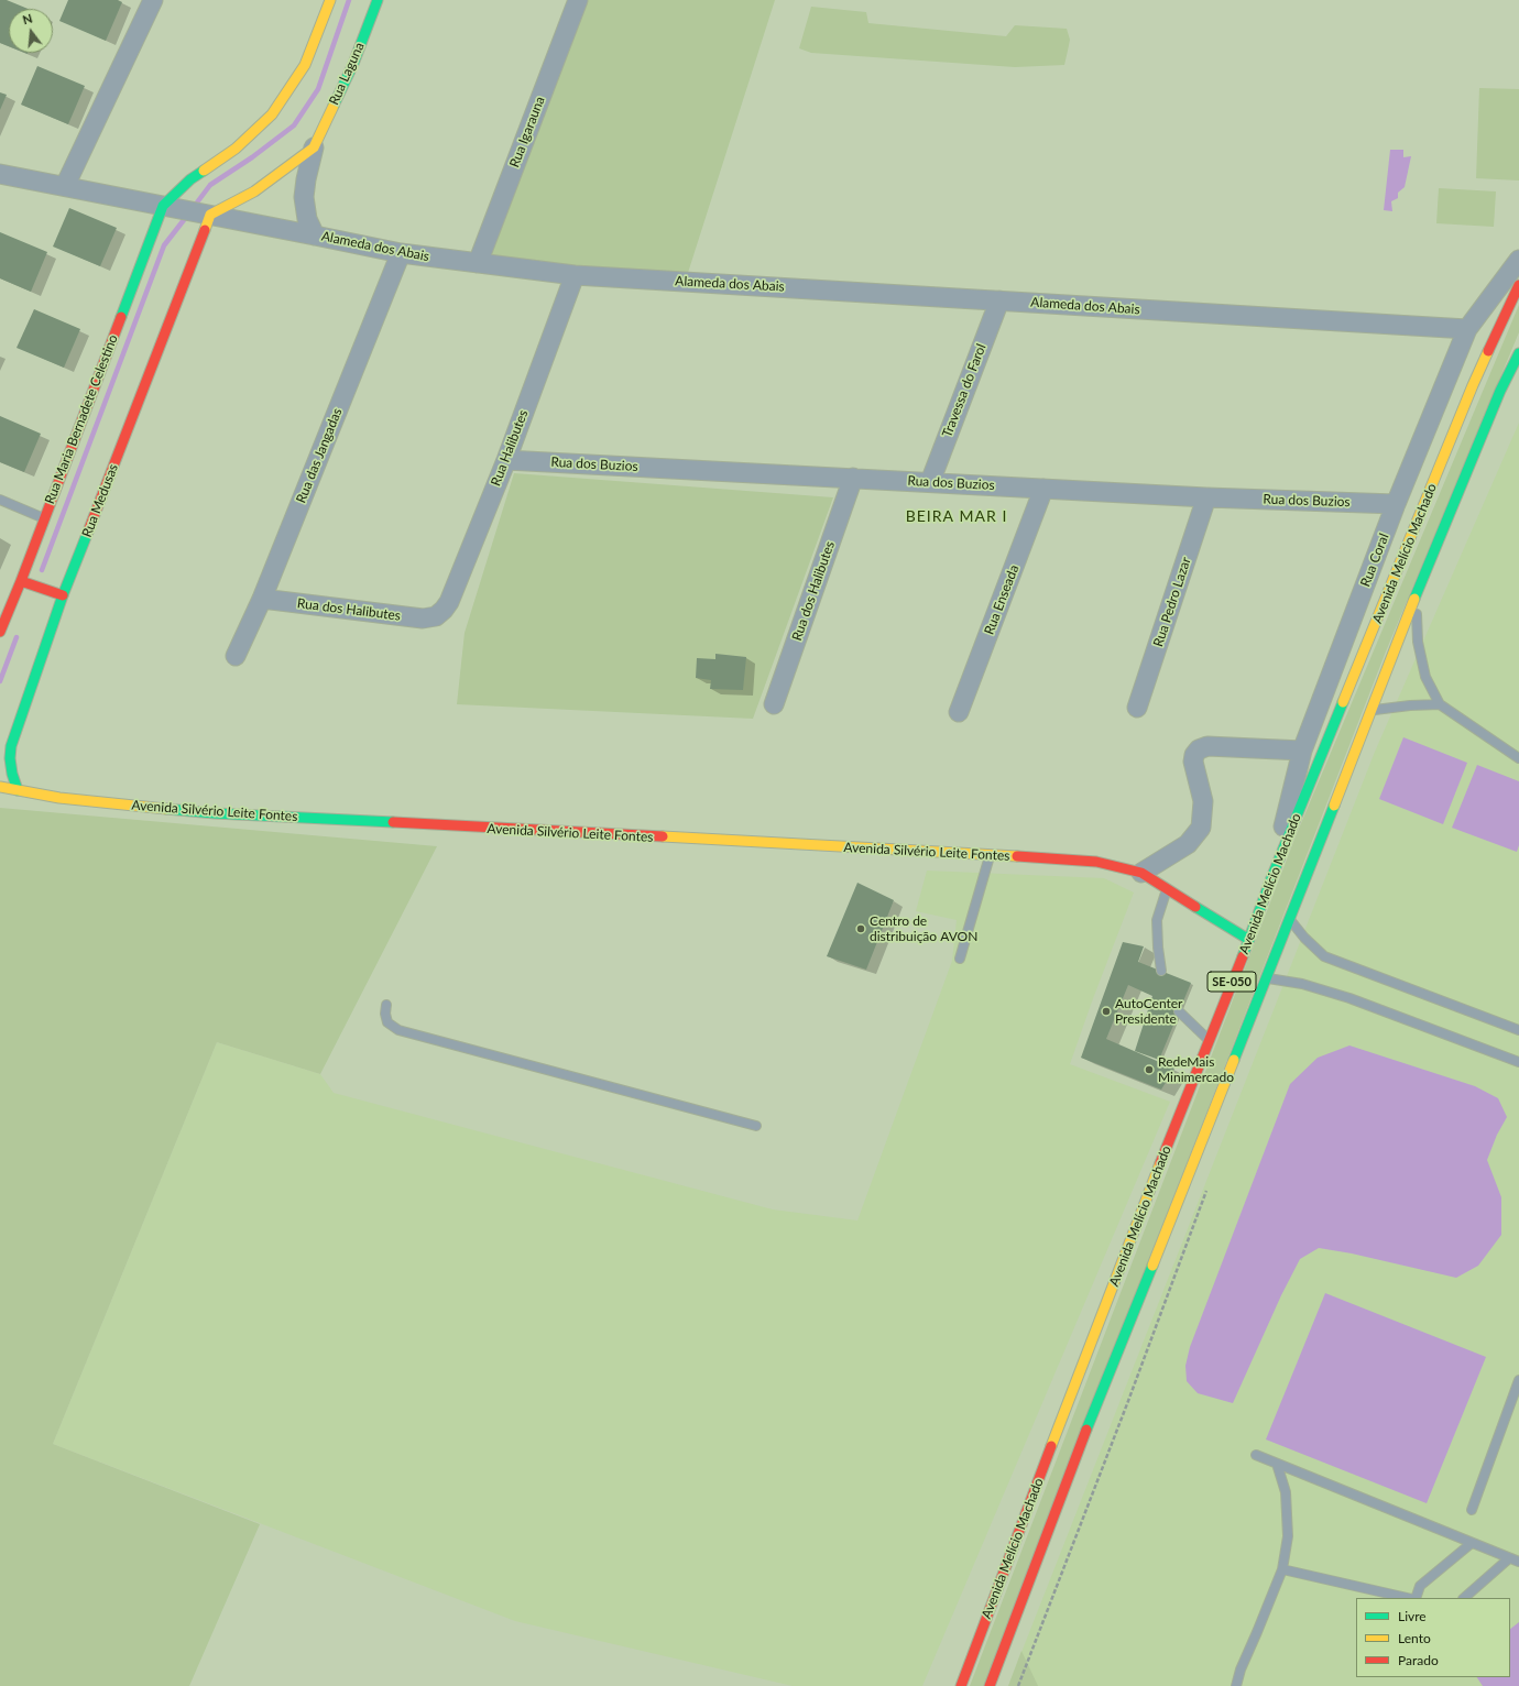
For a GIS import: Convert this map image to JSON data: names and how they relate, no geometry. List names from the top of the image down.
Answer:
{
  "streets": {
    "main road": [
      "Rua Laguna",
      "Rua Maria Bernadete Celestino",
      "Rua Medusas",
      "Avenida Melício Machado",
      "Avenida Silvério Leite Fontes",
      "SE-050"
    ],
    "street": [
      "Rua Igarauna",
      "Alameda dos Abais",
      "Travessa do Farol",
      "Rua Halibutes",
      "Rua das Jangadas",
      "Rua dos Buzios",
      "Rua Coral",
      "Rua dos Halibutes",
      "Rua Enseada",
      "Rua Pedro Lazar"
    ]
  },
  "crossings": [
    ["Rua Laguna", "Alameda dos Abais"],
    ["Rua Laguna", "Rua Medusas"],
    ["Rua Igarauna", "Alameda dos Abais"],
    ["Alameda dos Abais", "Travessa do Farol"],
    ["Alameda dos Abais", "Rua Maria Bernadete Celestino"],
    ["Alameda dos Abais", "Rua Halibutes"],
    ["Alameda dos Abais", "Rua das Jangadas"],
    ["Alameda dos Abais", "Rua Medusas"],
    ["Alameda dos Abais", "Rua Coral"],
    ["Travessa do Farol", "Rua dos Buzios"],
    ["Rua Halibutes", "Rua dos Buzios"],
    ["Rua Halibutes", "Rua dos Halibutes"],
    ["Rua das Jangadas", "Rua dos Halibutes"],
    ["Rua dos Buzios", "Rua Coral"],
    ["Rua dos Buzios", "Rua dos Halibutes"],
    ["Rua dos Buzios", "Rua Enseada"],
    ["Rua dos Buzios", "Rua Pedro Lazar"],
    ["Rua Medusas", "Avenida Silvério Leite Fontes"],
    ["Avenida Melício Machado", "Rua Coral"],
    ["Avenida Melício Machado", "Avenida Silvério Leite Fontes"]
  ],
  "districts": ["BEIRA MAR I"],
  "places": ["Centro de distribuição AVON", "AutoCenter Presidente", "RedeMais Minimercado"],
  "legend": ["Livre", "Lento", "Parado"],
  "north": "top"
}
